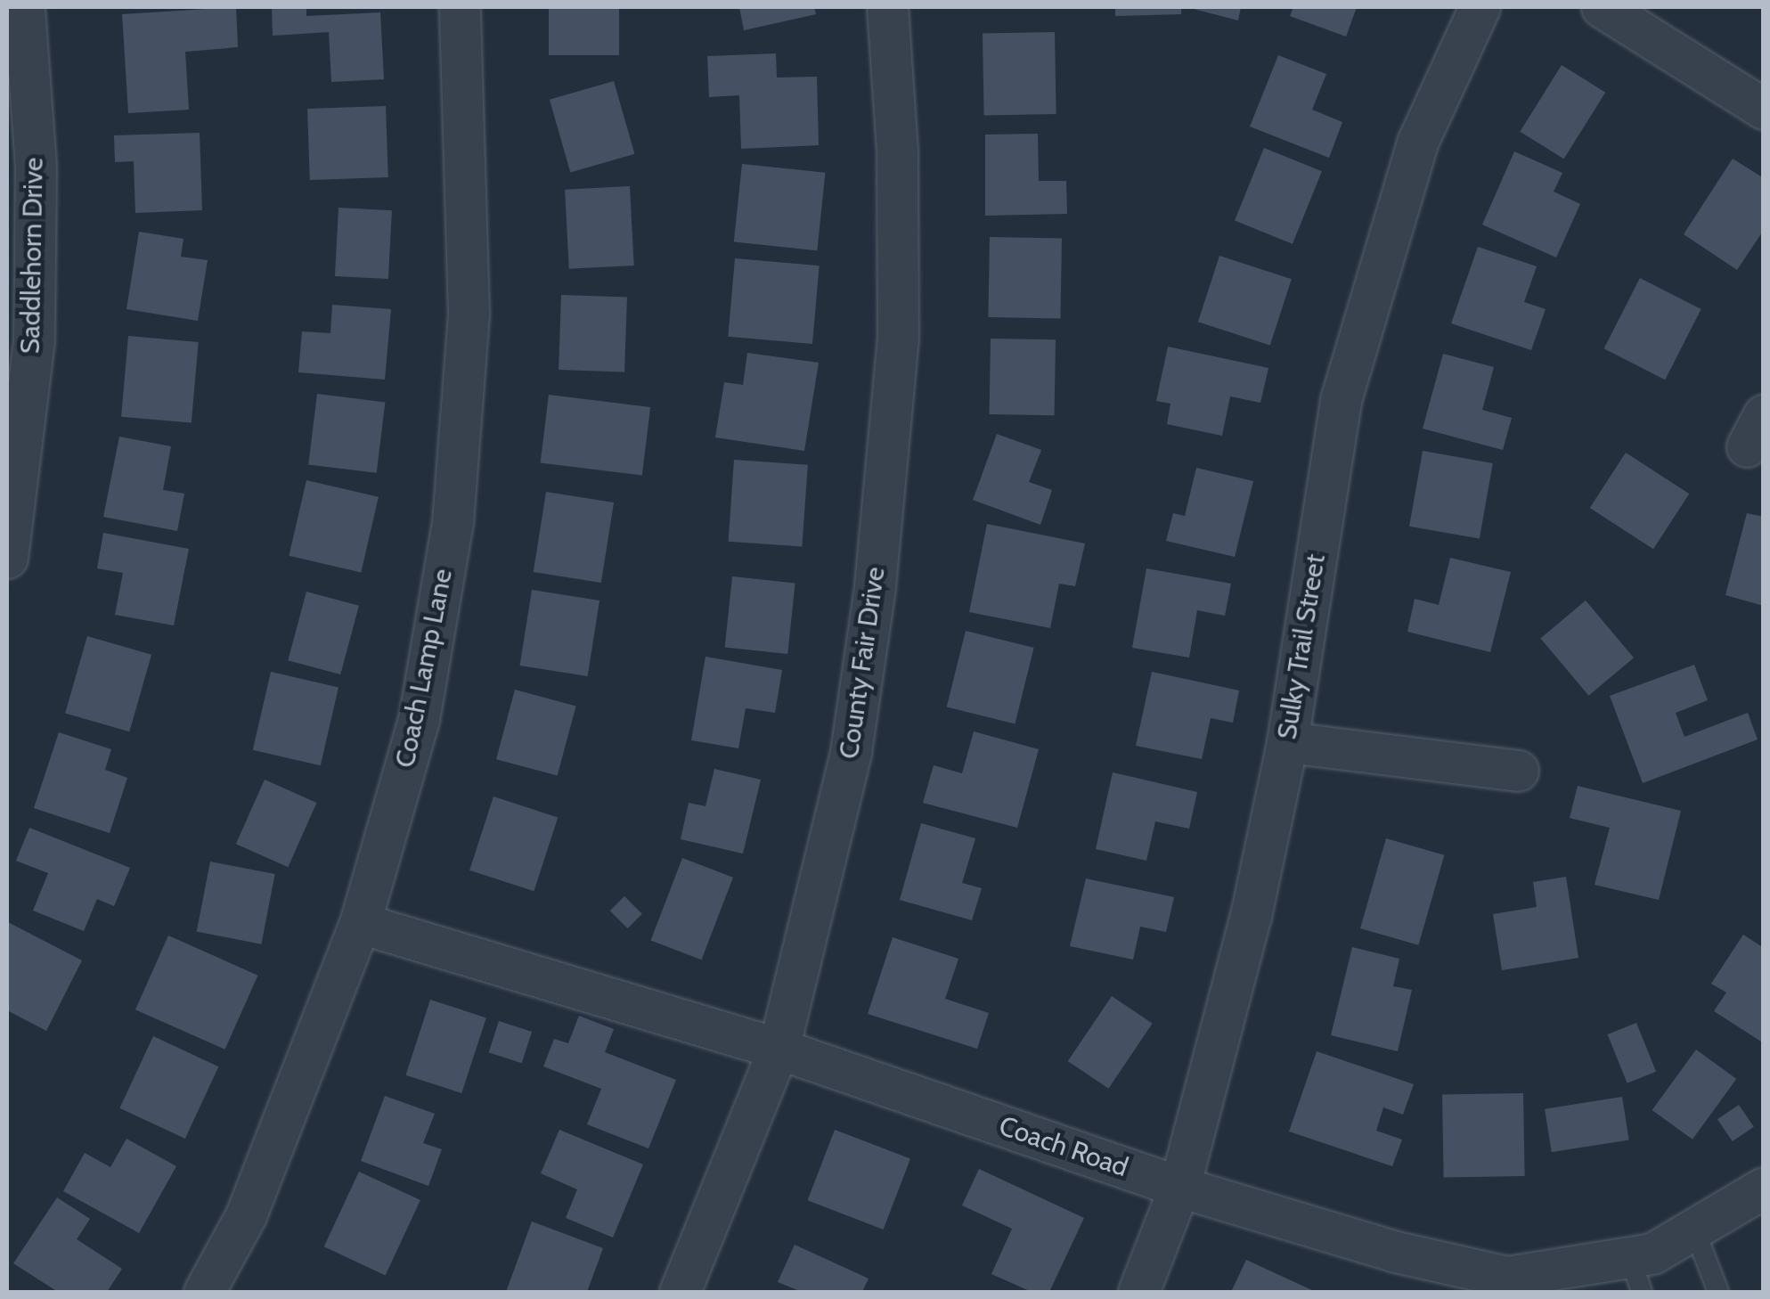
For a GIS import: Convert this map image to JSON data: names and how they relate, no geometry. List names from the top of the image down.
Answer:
{
  "streets": {
    "street": [
      "Saddlehorn Drive",
      "Sulky Trail Street",
      "County Fair Drive",
      "Coach Lamp Lane",
      "Coach Road"
    ]
  },
  "crossings": [
    ["Sulky Trail Street", "Coach Road"],
    ["County Fair Drive", "Coach Road"],
    ["Coach Lamp Lane", "Coach Road"]
  ]
}
